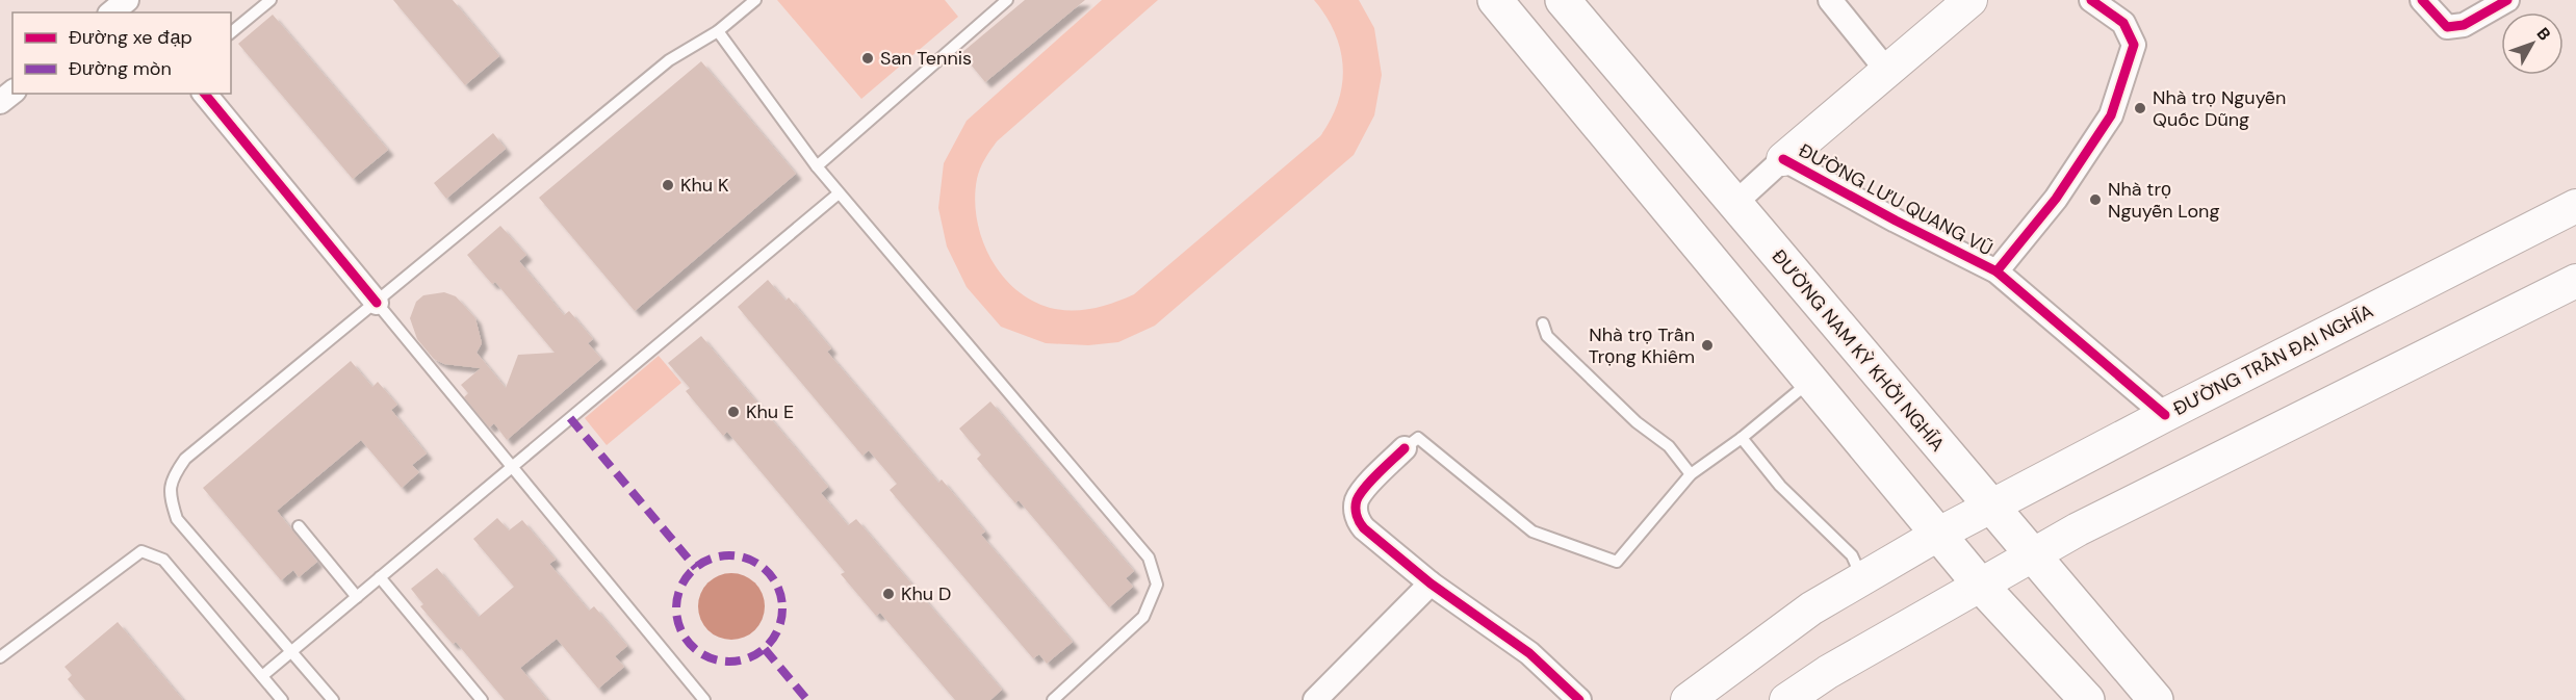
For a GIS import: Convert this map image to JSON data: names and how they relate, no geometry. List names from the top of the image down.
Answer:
{
  "streets": {
    "main road": ["ĐƯỜNG NAM KỲ KHỞI NGHĨA", "ĐƯỜNG TRẦN ĐẠI NGHĨA"],
    "street": ["ĐƯỜNG LƯU QUANG VŨ"]
  },
  "crossings": [
    ["ĐƯỜNG LƯU QUANG VŨ", "ĐƯỜNG TRẦN ĐẠI NGHĨA"],
    ["ĐƯỜNG NAM KỲ KHỞI NGHĨA", "ĐƯỜNG TRẦN ĐẠI NGHĨA"]
  ],
  "places": [
    "San Tennis",
    "Nhà trọ Nguyễn Quốc Dũng",
    "Khu K",
    "Nhà trọ Nguyễn Long",
    "Nhà trọ Trần Trọng Khiêm",
    "Khu E",
    "Khu D"
  ],
  "legend": ["Đường xe đạp", "Đường mòn"],
  "north": "top right"
}
